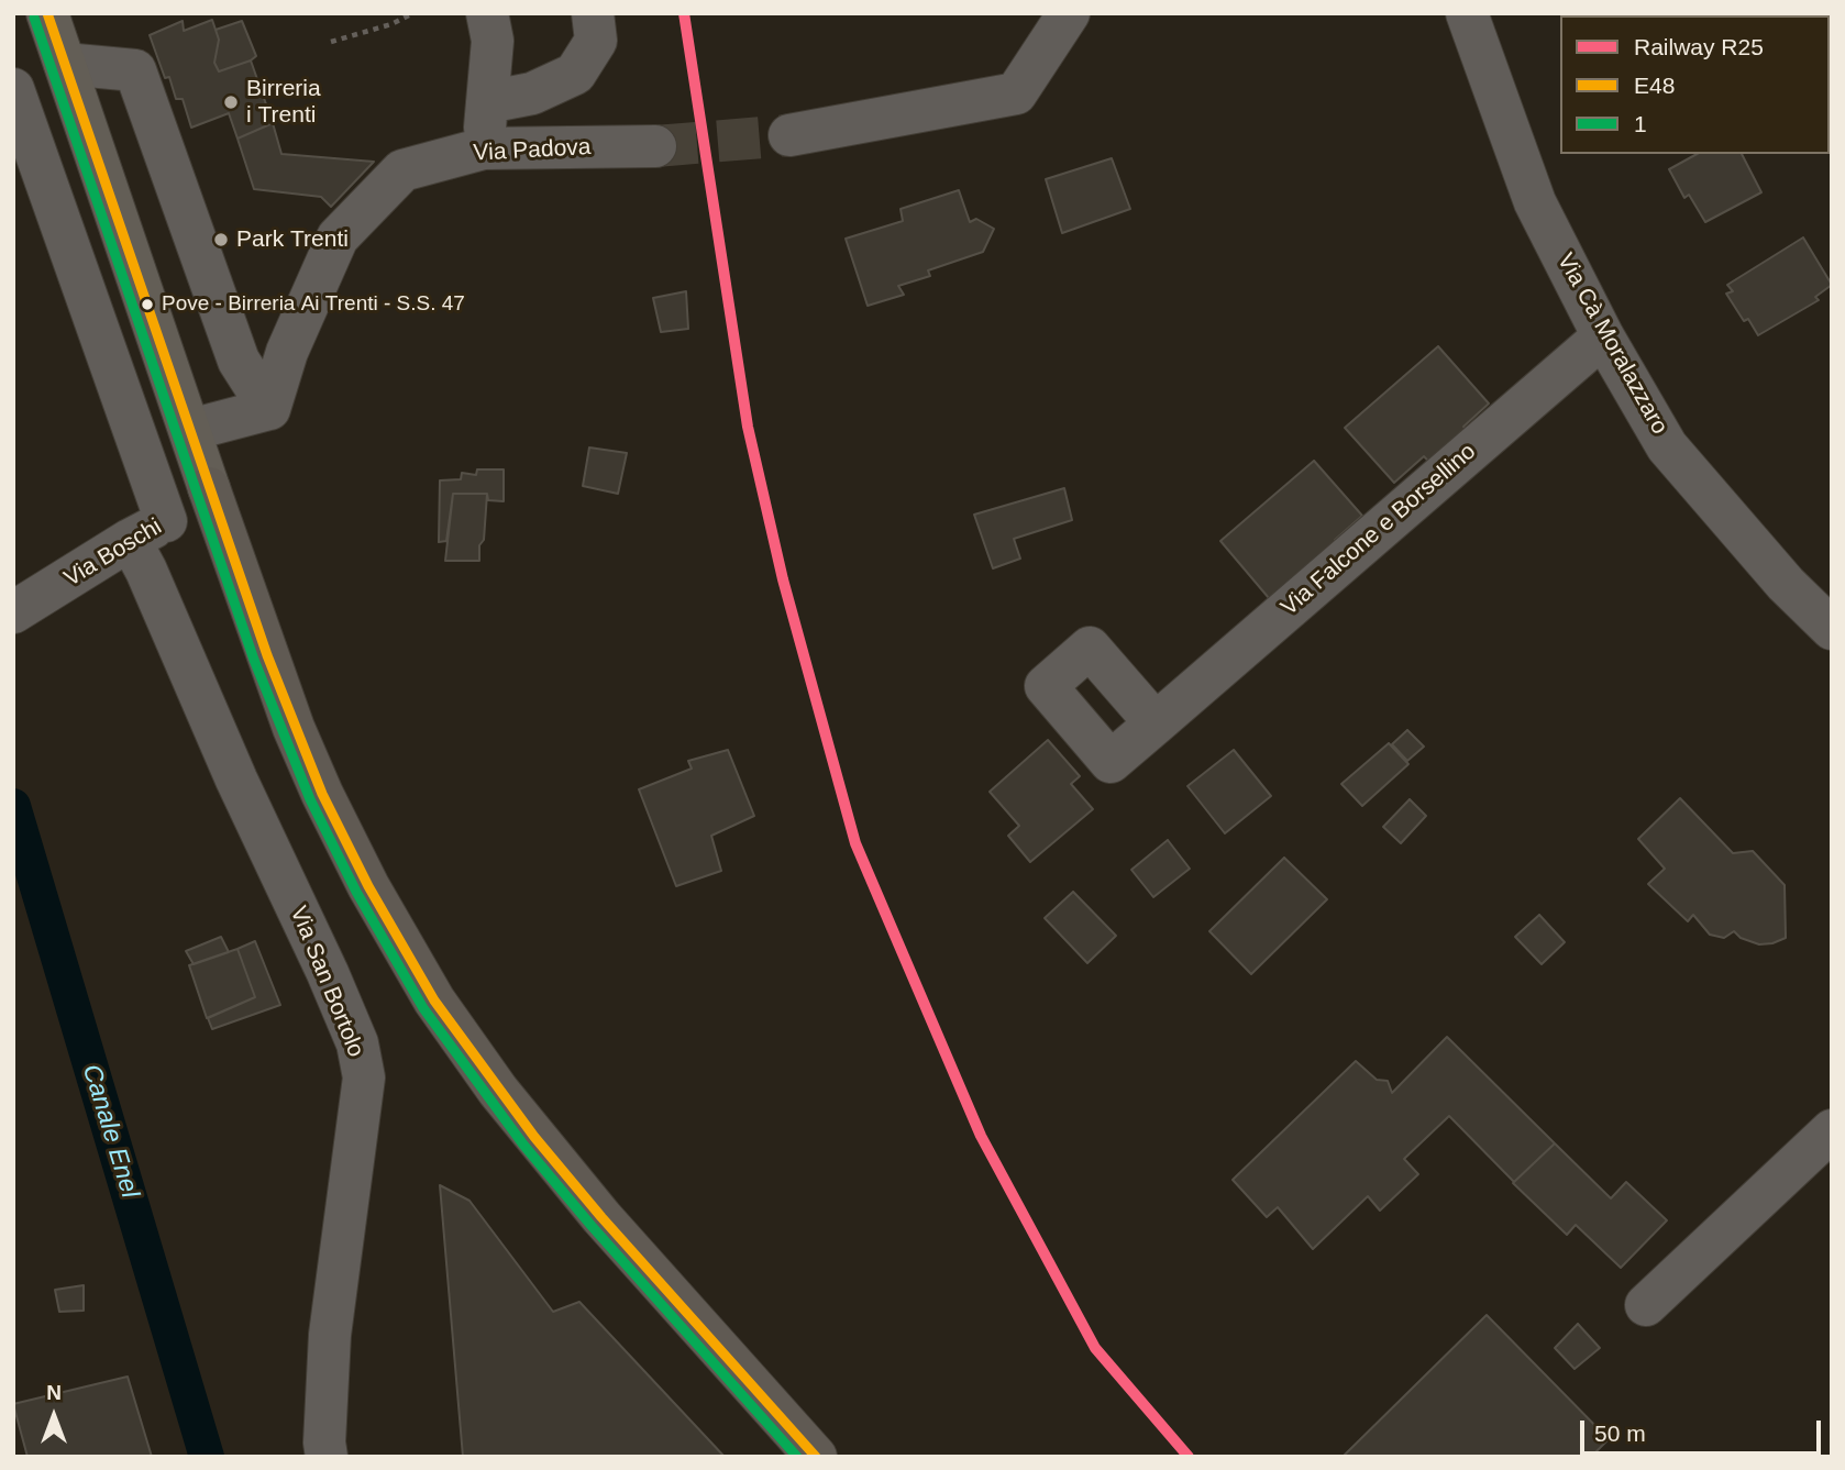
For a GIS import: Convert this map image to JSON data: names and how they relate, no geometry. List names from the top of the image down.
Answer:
{
  "streets": {
    "street": [
      "Via Padova",
      "Via Cà Moralazzaro",
      "Via Falcone e Borsellino",
      "Via Boschi",
      "Via San Bortolo"
    ]
  },
  "crossings": [
    ["Via Cà Moralazzaro", "Via Falcone e Borsellino"],
    ["Via Boschi", "Via San Bortolo"]
  ],
  "water": ["Canale Enel"],
  "places": ["Birreria i Trenti", "Park Trenti", "Pove - Birreria Ai Trenti - S.S. 47"],
  "lines": ["rail line R25", "transit line E48", "transit line 1"],
  "legend": ["Railway R25", "E48", "1"],
  "scale_bar": "50 m",
  "north": "top"
}
